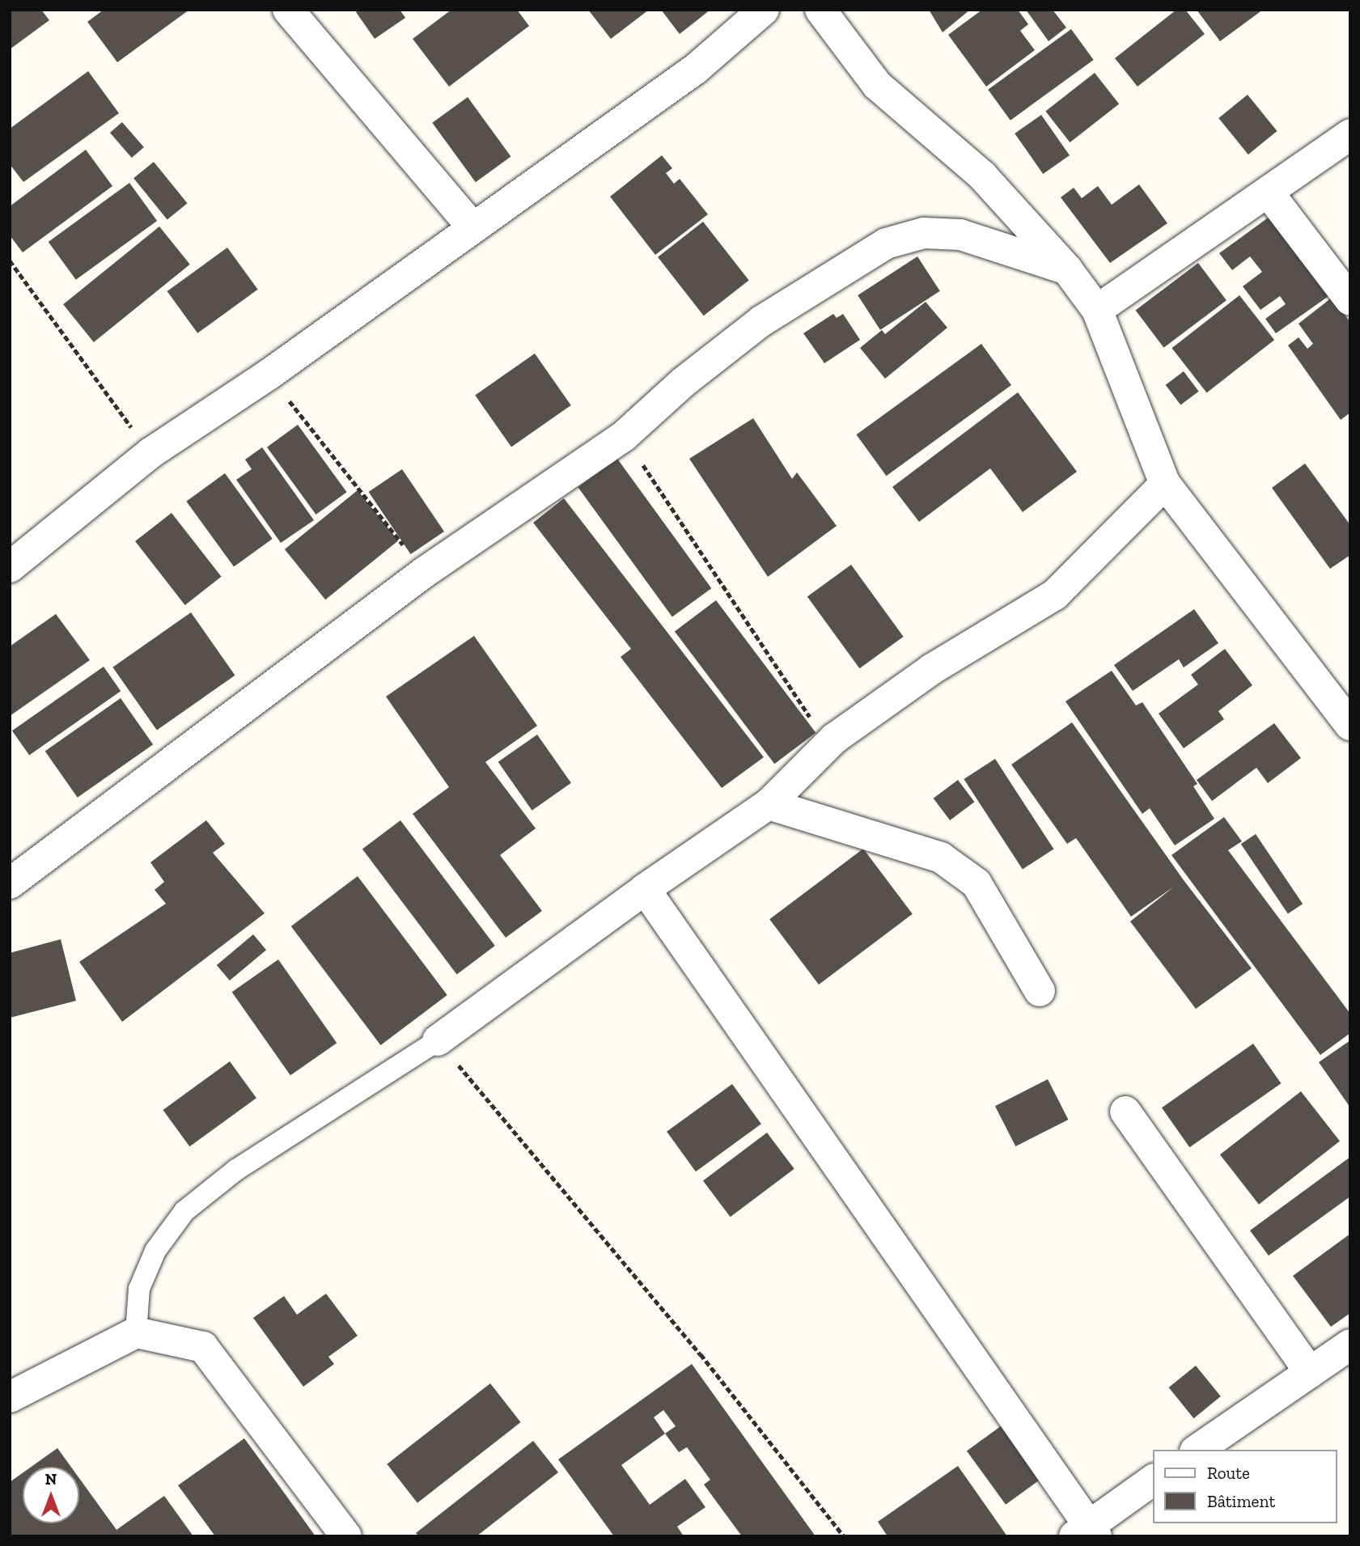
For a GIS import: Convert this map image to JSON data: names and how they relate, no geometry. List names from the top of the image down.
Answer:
{
  "legend": ["Route", "Bâtiment"],
  "north": "top"
}
